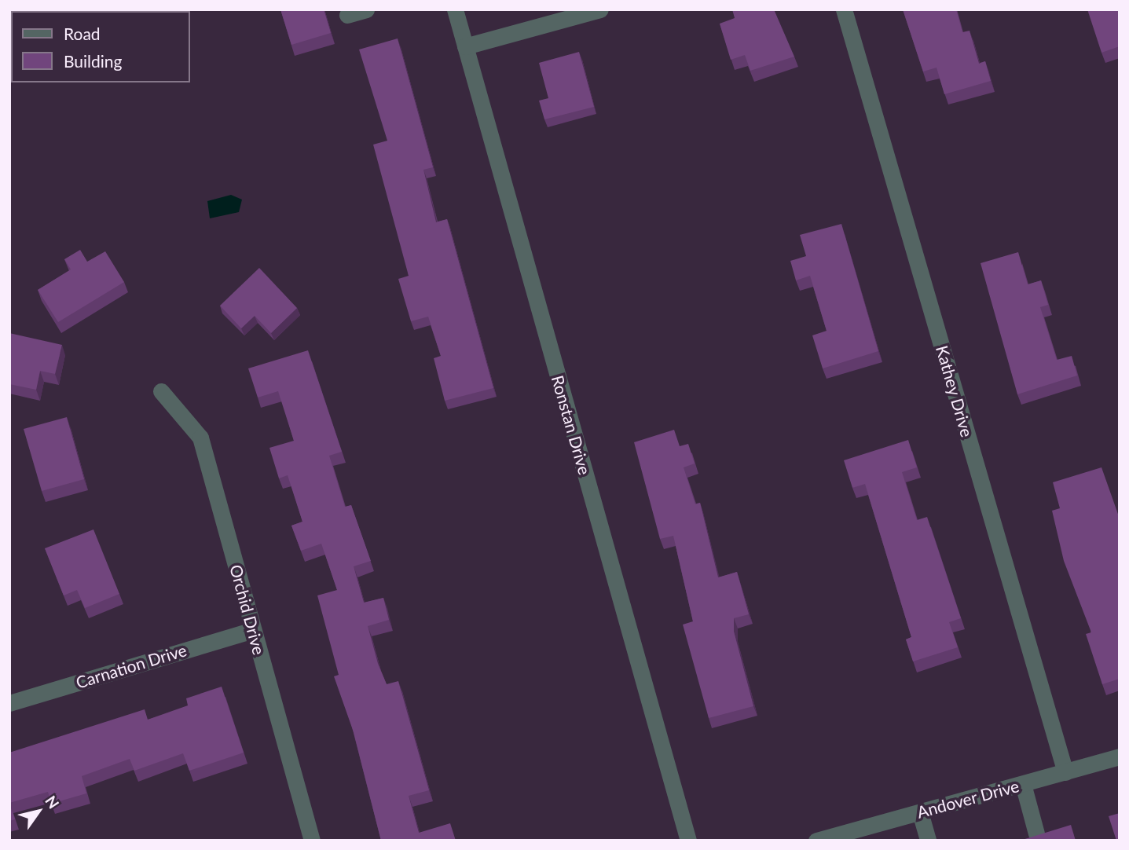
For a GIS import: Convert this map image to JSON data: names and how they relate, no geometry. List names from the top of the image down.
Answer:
{
  "streets": {
    "street": [
      "Kathey Drive",
      "Ronstan Drive",
      "Orchid Drive",
      "Carnation Drive",
      "Andover Drive"
    ]
  },
  "crossings": [
    ["Kathey Drive", "Andover Drive"],
    ["Orchid Drive", "Carnation Drive"]
  ],
  "legend": ["Road", "Building"],
  "north": "top right"
}
